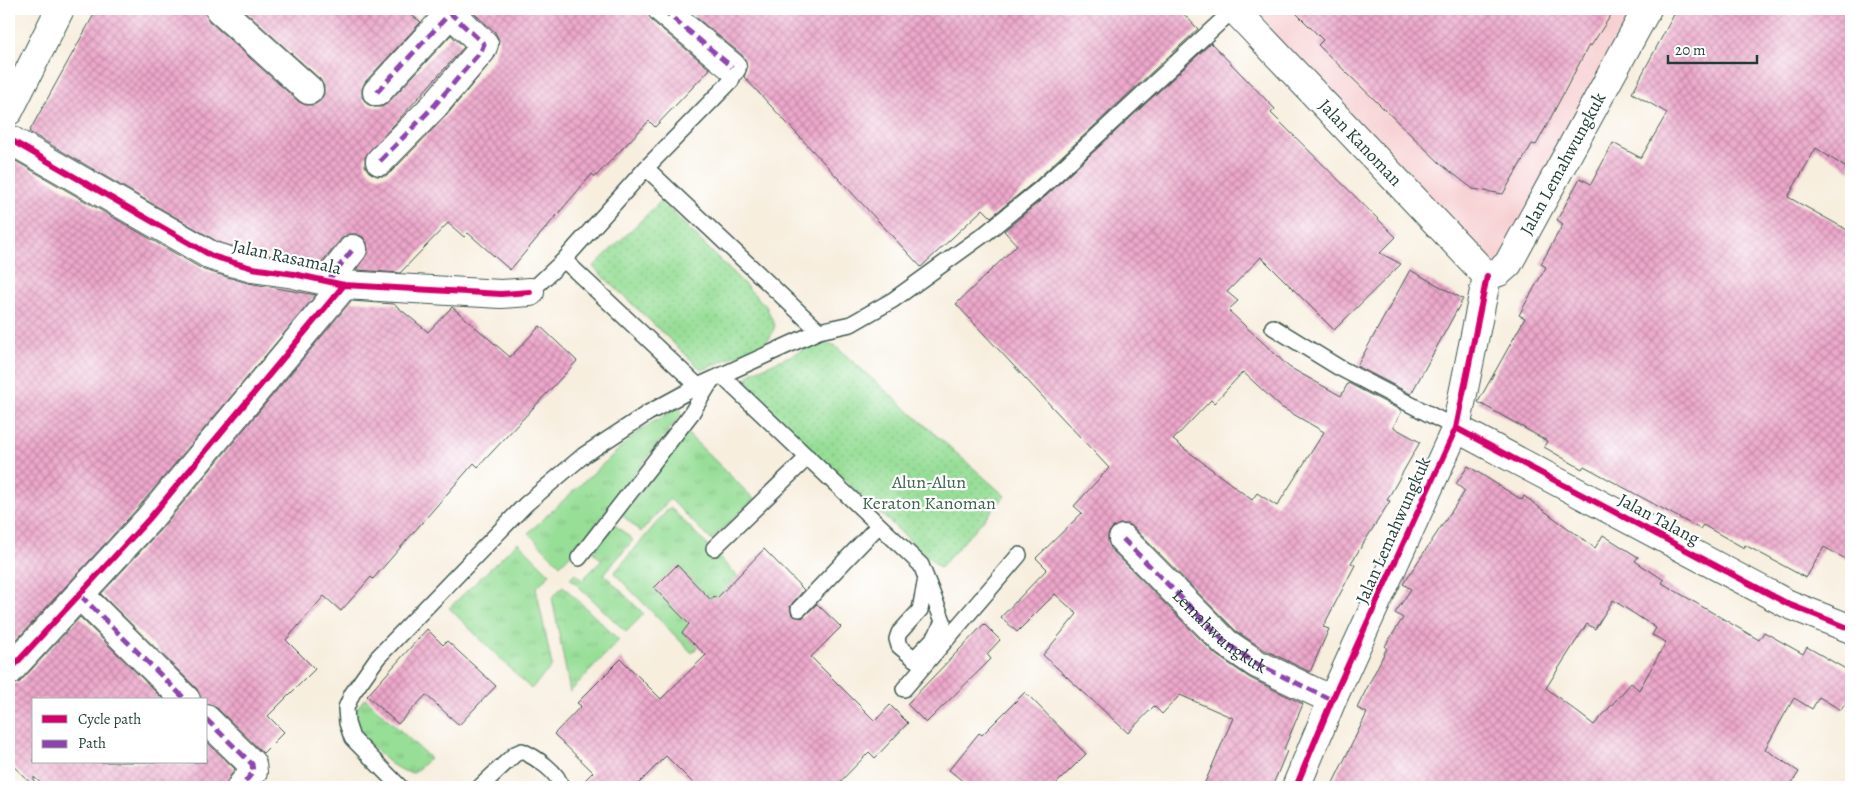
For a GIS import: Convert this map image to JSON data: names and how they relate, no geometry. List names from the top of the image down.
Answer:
{
  "streets": {
    "street": [
      "Jalan Kanoman",
      "Jalan Lemahwungkuk",
      "Jalan Rasamala",
      "Jalan Talang",
      "Lemahwungkuk"
    ]
  },
  "crossings": [
    ["Jalan Kanoman", "Jalan Lemahwungkuk"],
    ["Jalan Lemahwungkuk", "Jalan Talang"],
    ["Jalan Lemahwungkuk", "Lemahwungkuk"]
  ],
  "parks": ["Alun-Alun Keraton Kanoman"],
  "legend": ["Cycle path", "Path"],
  "scale_bar": "20 m"
}
